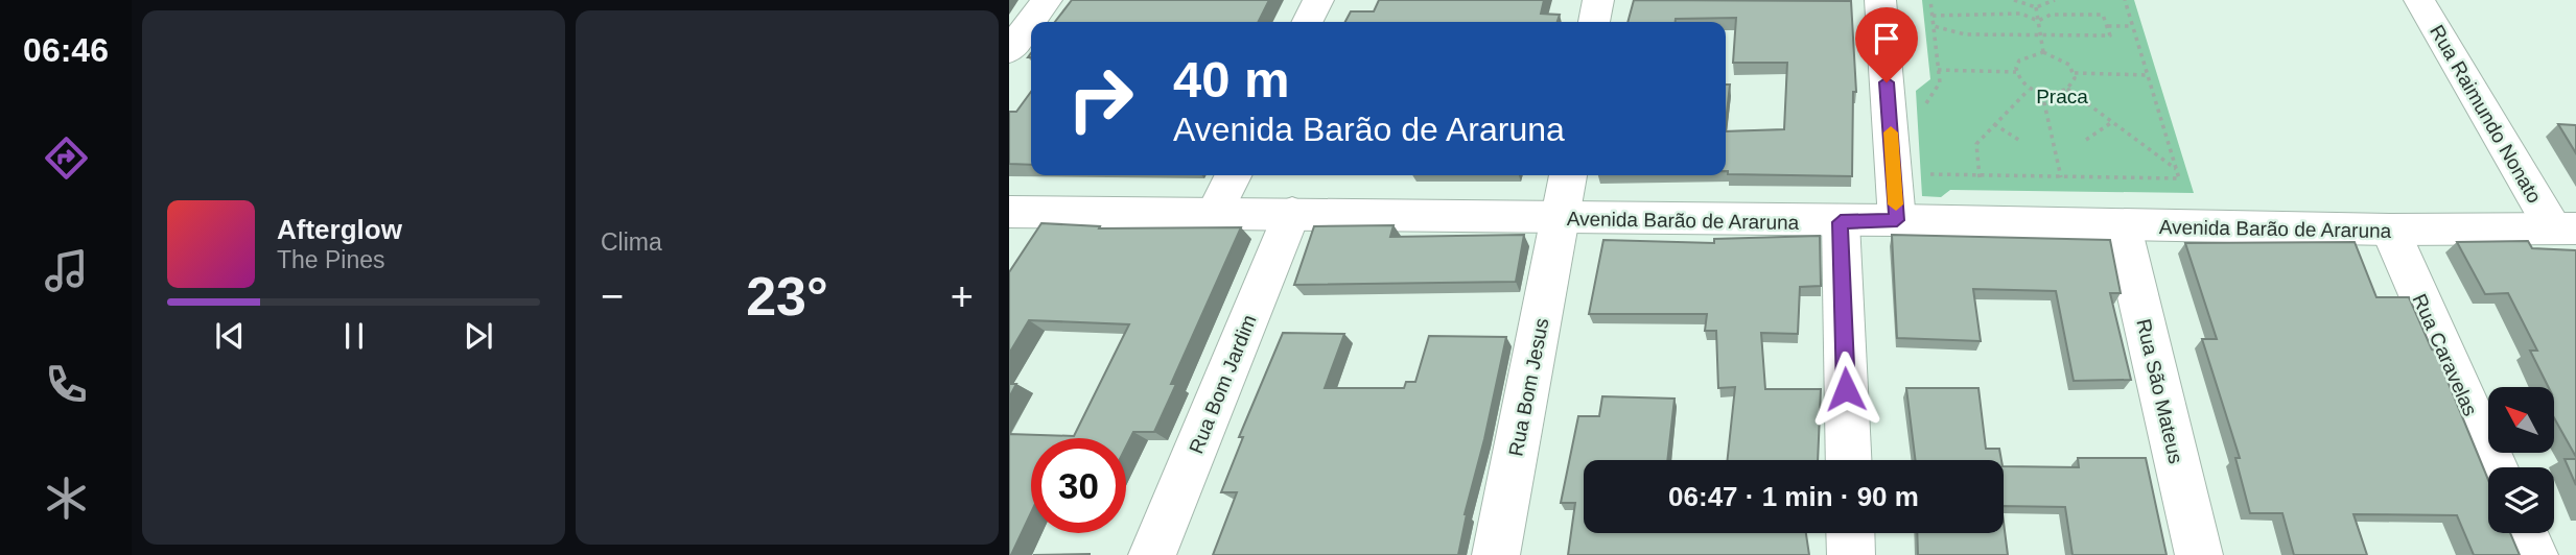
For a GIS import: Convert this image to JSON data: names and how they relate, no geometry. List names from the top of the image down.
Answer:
{
  "streets": {
    "street": [
      "Rua Raimundo Nonato",
      "Avenida Barão de Araruna",
      "Rua Caravelas",
      "Rua Bom Jardim",
      "Rua Bom Jesus",
      "Rua São Mateus"
    ]
  },
  "crossings": [
    ["Rua Raimundo Nonato", "Avenida Barão de Araruna"],
    ["Avenida Barão de Araruna", "Rua Caravelas"],
    ["Avenida Barão de Araruna", "Rua Bom Jardim"],
    ["Avenida Barão de Araruna", "Rua Bom Jesus"],
    ["Avenida Barão de Araruna", "Rua São Mateus"]
  ],
  "parks": ["Praca"],
  "north": "top left",
  "page": {
    "tabs": "06:46",
    "tile": "Clima",
    "turn": ["40 m", "Avenida Barão de Araruna"],
    "song": ["Afterglow", "The Pines"],
    "heat": ["−", "23°", "+"],
    "limit": "30",
    "trip": "06:47 · 1 min · 90 m"
  }
}
